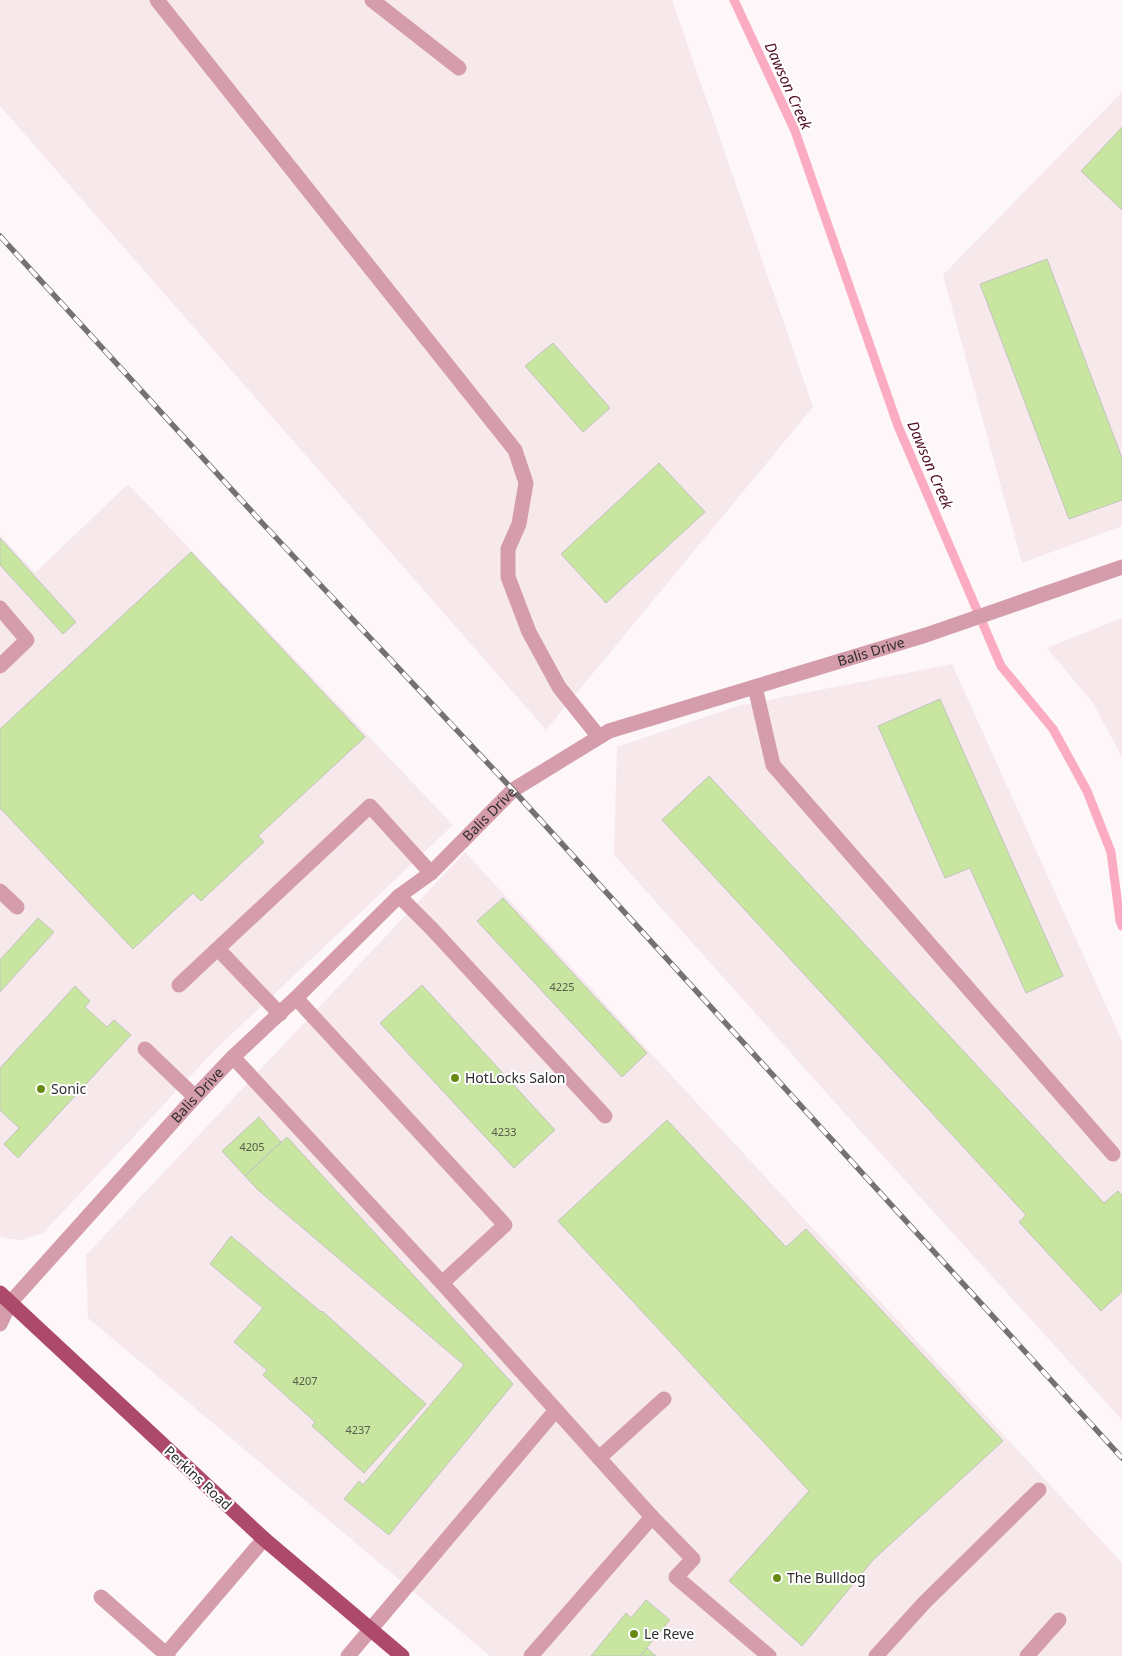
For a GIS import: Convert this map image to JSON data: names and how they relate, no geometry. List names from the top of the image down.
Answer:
{
  "streets": {
    "main road": ["Perkins Road"],
    "street": ["Balis Drive"]
  },
  "crossings": [
    ["Balis Drive", "Perkins Road"]
  ],
  "water": ["Dawson Creek"],
  "places": [
    "HotLocks Salon",
    "Sonic",
    "The Bulldog",
    "Le Reve"
  ],
  "house_numbers": [
    "4225",
    "4233",
    "4205",
    "4207",
    "4237"
  ]
}
